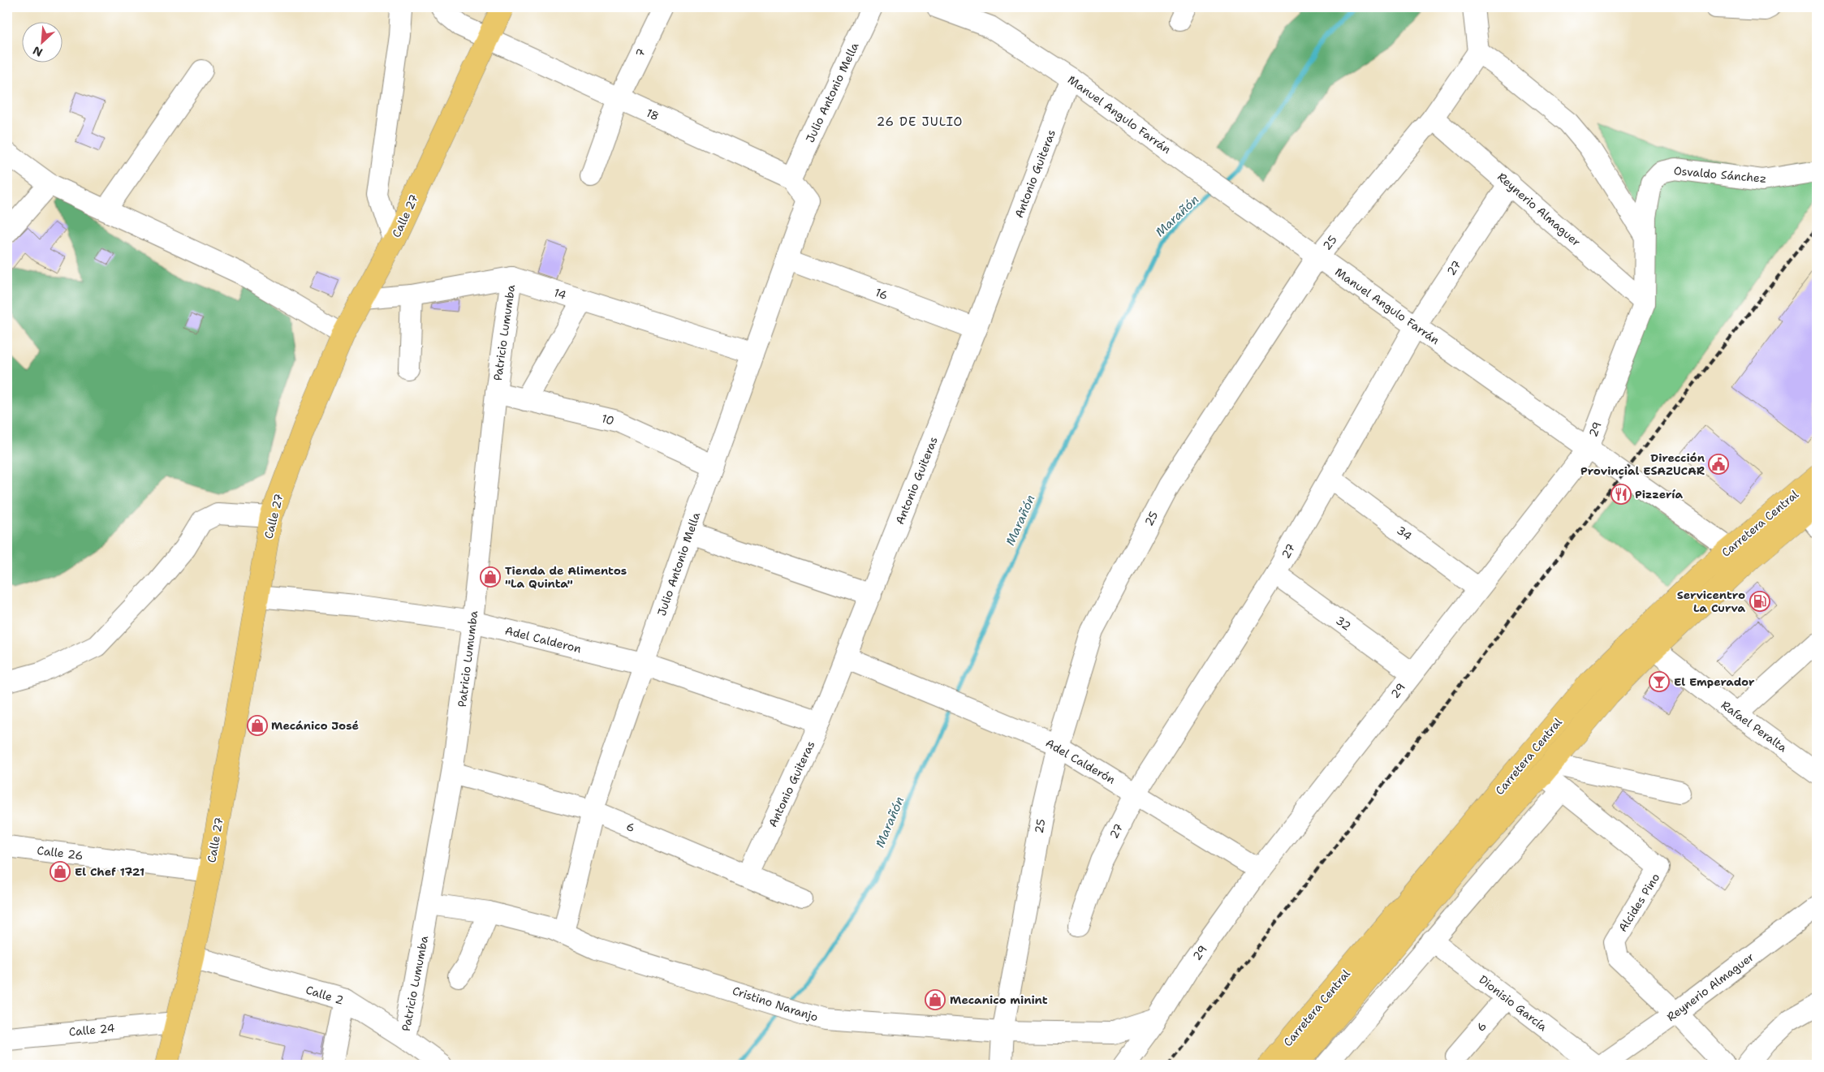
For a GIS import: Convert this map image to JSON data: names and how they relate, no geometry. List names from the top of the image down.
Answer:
{
  "streets": {
    "main road": ["Calle 27", "Carretera Central"],
    "street": [
      "7",
      "Julio Antonio Mella",
      "18",
      "Manuel Angulo Farrán",
      "Antonio Guiteras",
      "Osvaldo Sánchez",
      "Reynerio Almaguer",
      "25",
      "27",
      "14",
      "16",
      "Patricio Lumumba",
      "10",
      "29",
      "34",
      "32",
      "Adel Calderon",
      "Rafael Peralta",
      "Adel Calderón",
      "6",
      "Calle 26",
      "Alcides Pino",
      "Calle 2",
      "Dionisio García",
      "Cristino Naranjo",
      "Calle 24"
    ]
  },
  "crossings": [
    ["7", "18"],
    ["Julio Antonio Mella", "18"],
    ["Julio Antonio Mella", "14"],
    ["Julio Antonio Mella", "16"],
    ["Julio Antonio Mella", "10"],
    ["Julio Antonio Mella", "Adel Calderon"],
    ["Julio Antonio Mella", "6"],
    ["Julio Antonio Mella", "Cristino Naranjo"],
    ["18", "Calle 27"],
    ["Manuel Angulo Farrán", "Antonio Guiteras"],
    ["Manuel Angulo Farrán", "25"],
    ["Manuel Angulo Farrán", "27"],
    ["Manuel Angulo Farrán", "29"],
    ["Manuel Angulo Farrán", "Carretera Central"],
    ["Antonio Guiteras", "16"],
    ["Antonio Guiteras", "Adel Calderon"],
    ["Antonio Guiteras", "Adel Calderón"],
    ["Antonio Guiteras", "6"],
    ["Osvaldo Sánchez", "Reynerio Almaguer"],
    ["Osvaldo Sánchez", "29"],
    ["Reynerio Almaguer", "25"],
    ["Reynerio Almaguer", "27"],
    ["Reynerio Almaguer", "29"],
    ["Reynerio Almaguer", "Alcides Pino"],
    ["Calle 27", "14"],
    ["Calle 27", "Adel Calderon"],
    ["Calle 27", "Calle 26"],
    ["Calle 27", "Calle 2"],
    ["Calle 27", "Calle 24"],
    ["25", "Adel Calderón"],
    ["25", "Cristino Naranjo"],
    ["27", "34"],
    ["27", "32"],
    ["27", "Adel Calderón"],
    ["14", "Patricio Lumumba"],
    ["Patricio Lumumba", "10"],
    ["Patricio Lumumba", "Adel Calderon"],
    ["Patricio Lumumba", "6"],
    ["Patricio Lumumba", "Calle 2"],
    ["Patricio Lumumba", "Cristino Naranjo"],
    ["29", "34"],
    ["29", "32"],
    ["29", "Adel Calderón"],
    ["29", "Cristino Naranjo"],
    ["Carretera Central", "Rafael Peralta"],
    ["Carretera Central", "Alcides Pino"],
    ["6", "Dionisio García"]
  ],
  "districts": ["26 DE JULIO"],
  "water": ["Marañón"],
  "places": {
    "public building": ["Dirección Provincial ESAZUCAR"],
    "restaurant": ["Pizzería"],
    "shop": [
      "Tienda de Alimentos \"La Quinta\"",
      "Mecánico José",
      "El Chef 1721",
      "Mecanico minint"
    ],
    "fuel station": ["Servicentro La Curva"],
    "bar": ["El Emperador"]
  },
  "north": "bottom left"
}
